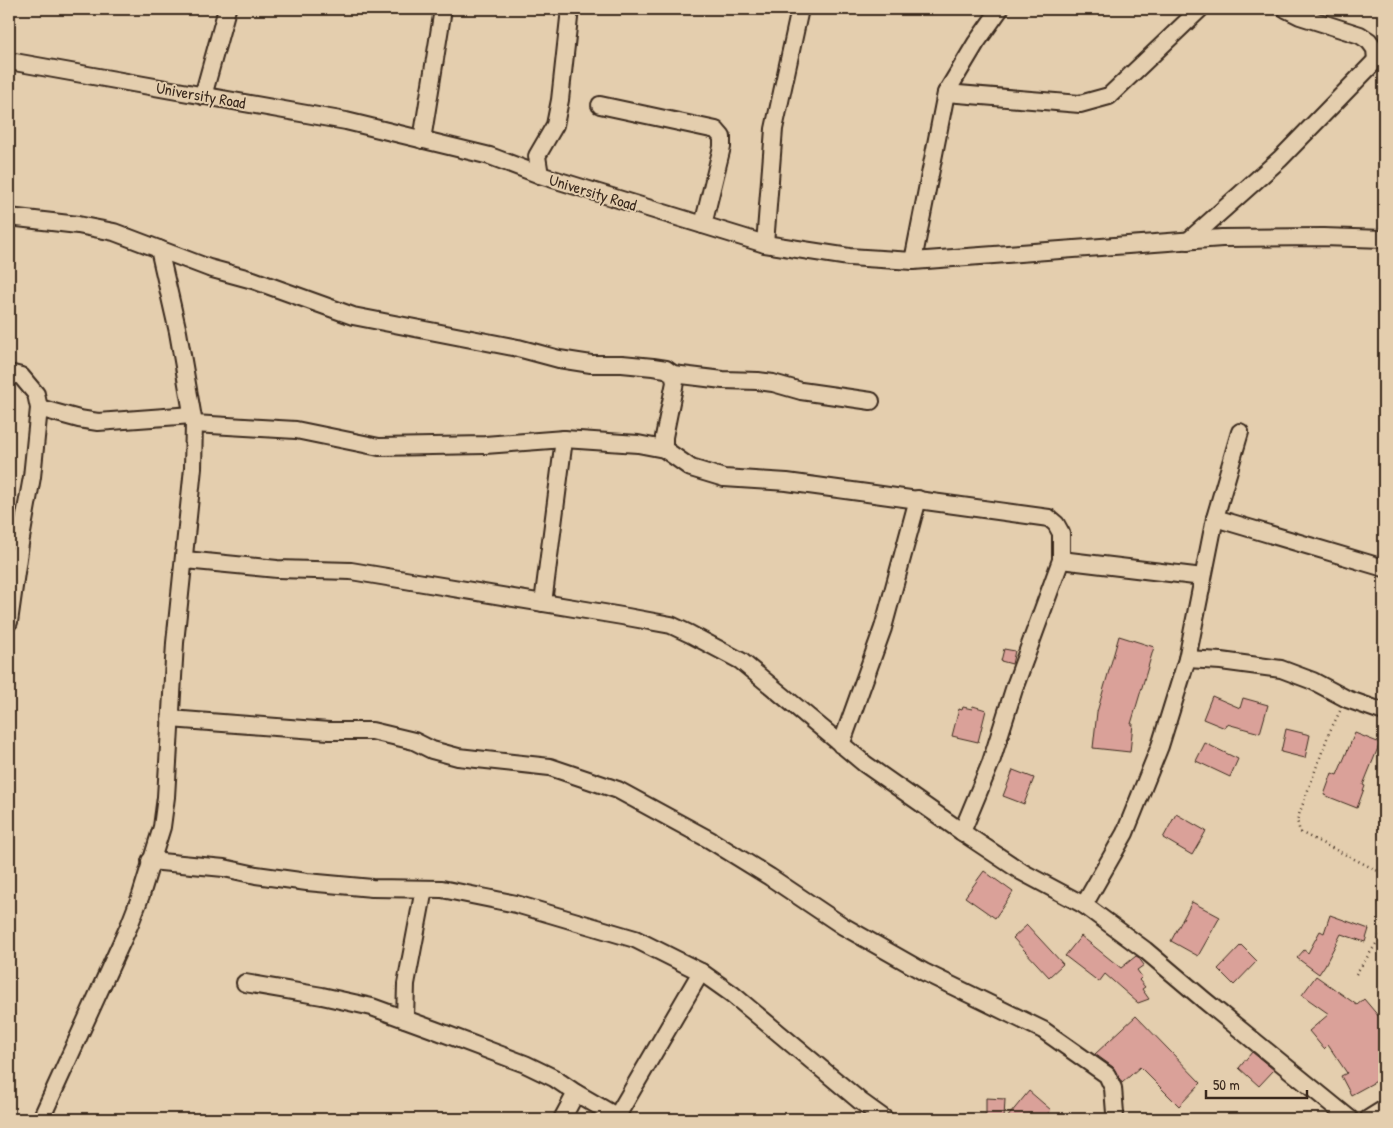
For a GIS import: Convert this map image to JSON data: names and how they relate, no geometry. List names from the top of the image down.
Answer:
{
  "streets": {
    "street": ["University Road"]
  },
  "scale_bar": "50 m"
}
